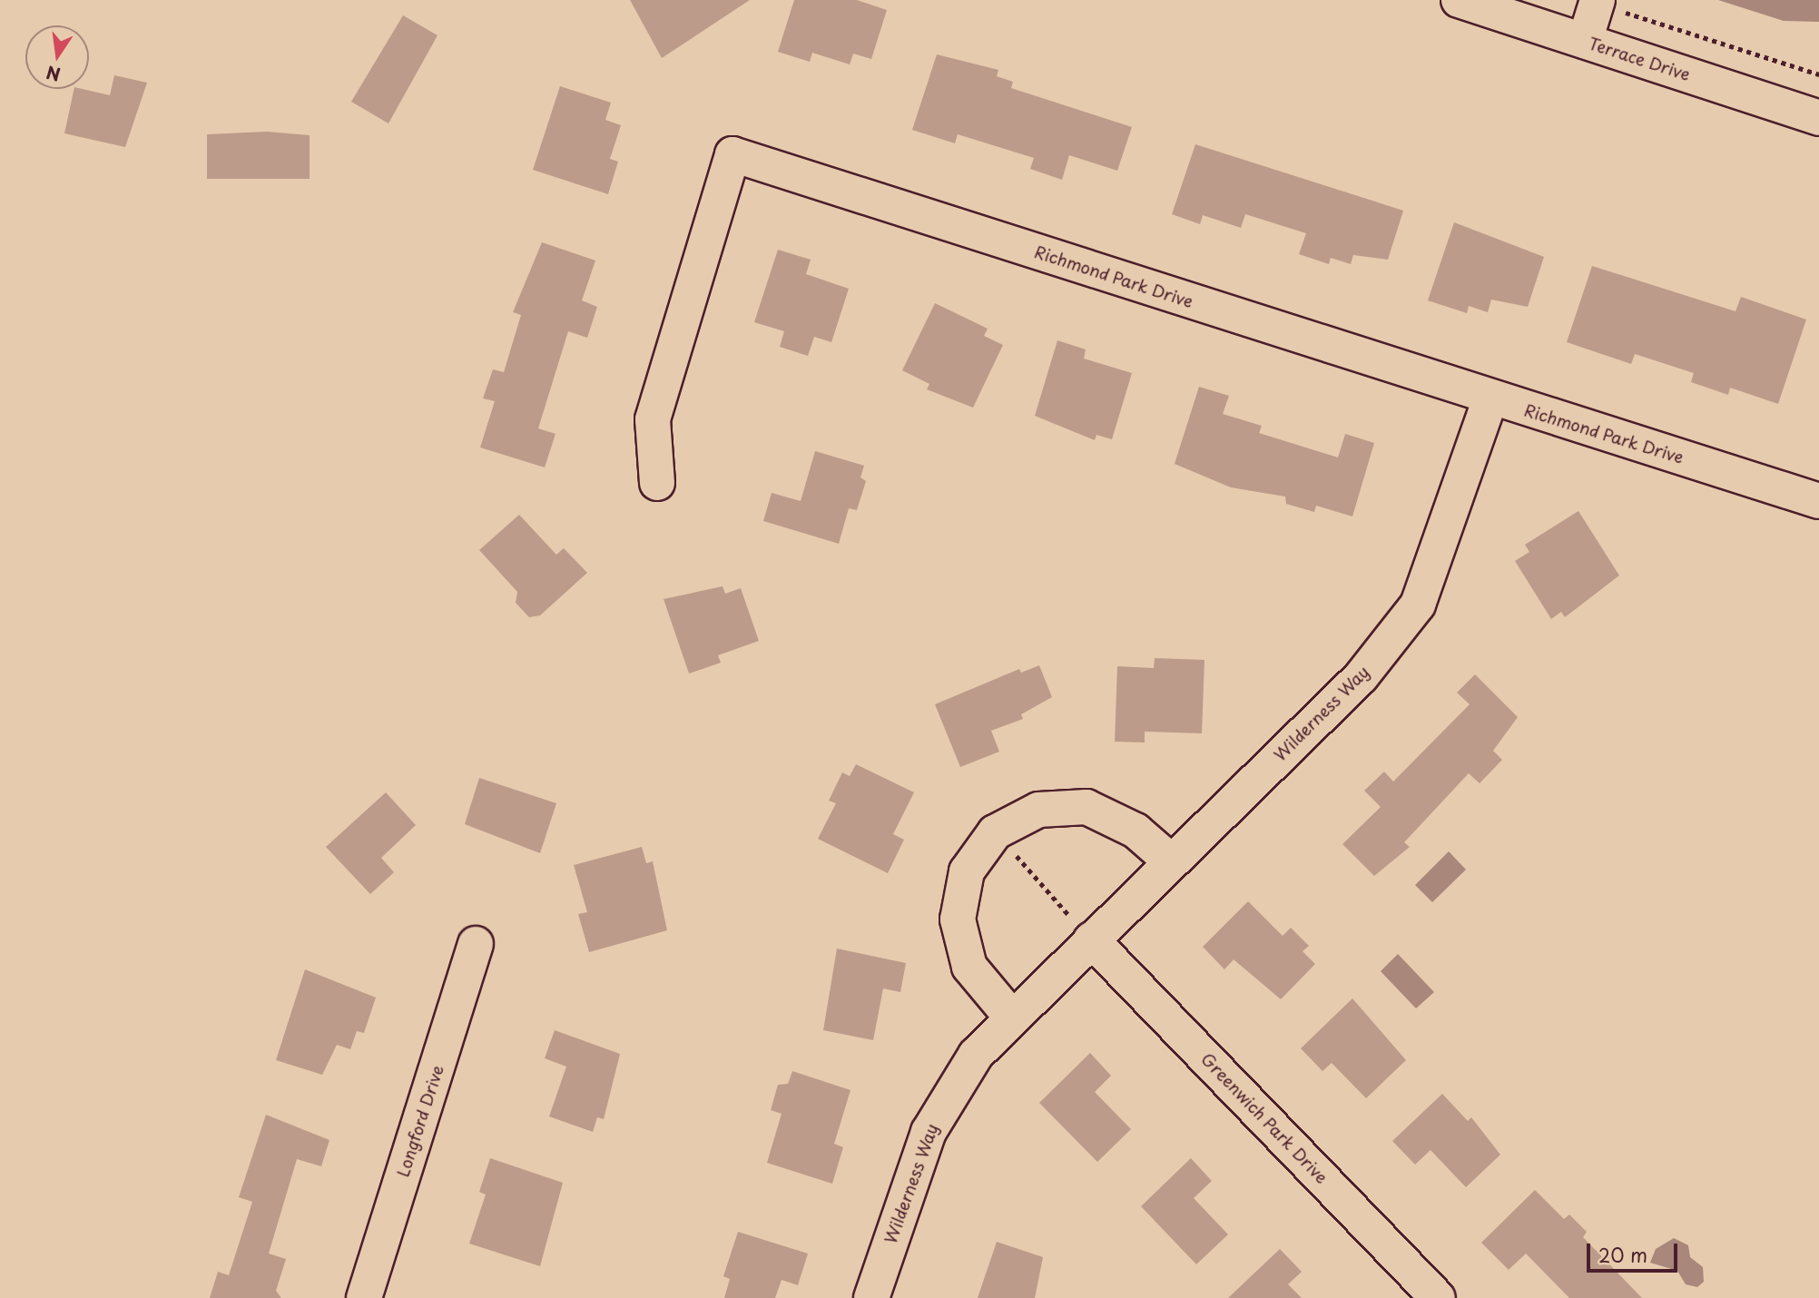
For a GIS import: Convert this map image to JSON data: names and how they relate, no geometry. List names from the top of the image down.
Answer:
{
  "streets": {
    "street": [
      "Terrace Drive",
      "Richmond Park Drive",
      "Wilderness Way",
      "Greenwich Park Drive",
      "Longford Drive"
    ]
  },
  "crossings": [
    ["Richmond Park Drive", "Wilderness Way"],
    ["Wilderness Way", "Greenwich Park Drive"]
  ],
  "scale_bar": "20 m",
  "north": "bottom"
}
